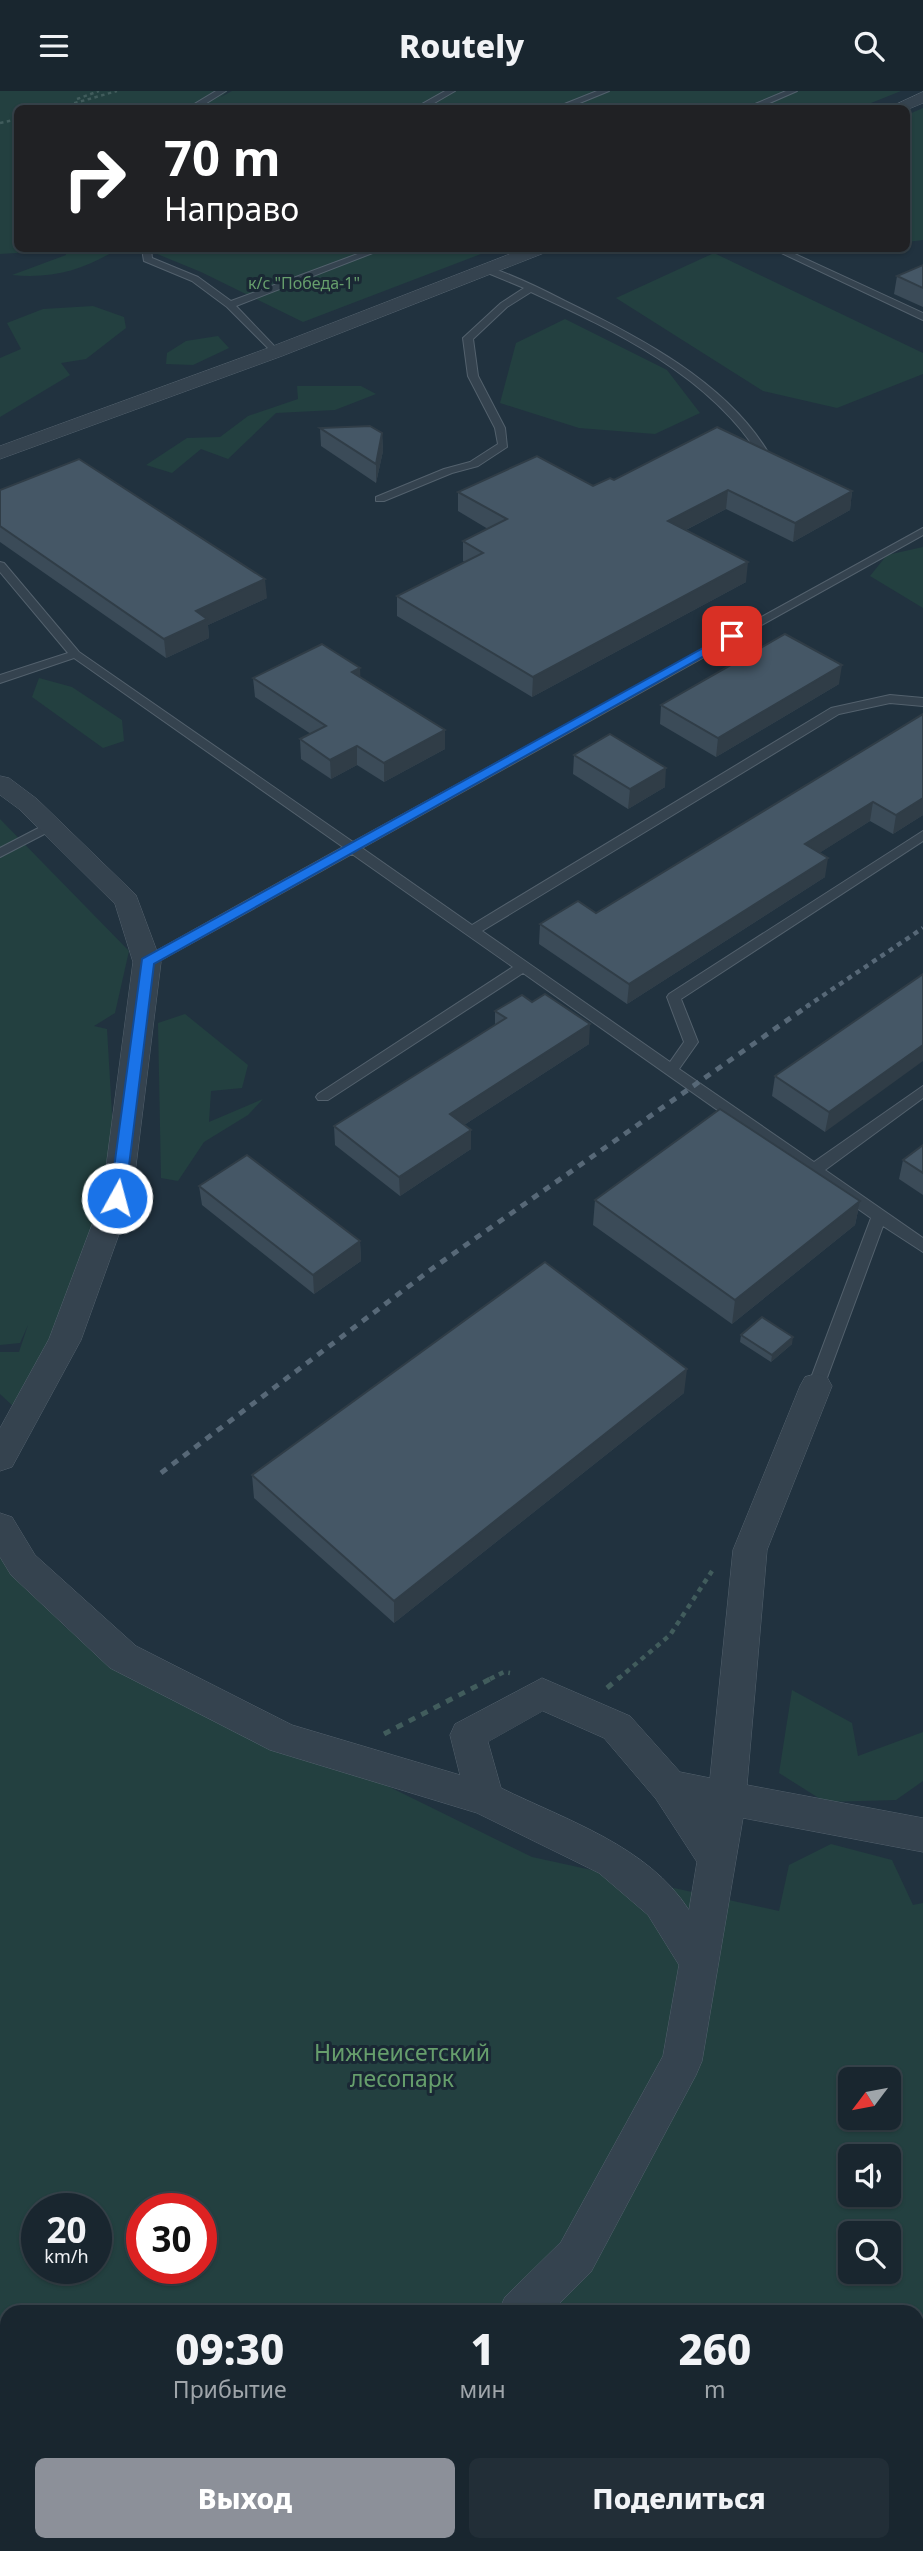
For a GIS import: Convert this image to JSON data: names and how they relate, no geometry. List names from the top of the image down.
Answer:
{
  "parks": ["к/с \"Победа-1\"", "Нижнеисетский лесопарк"],
  "north": "bottom left",
  "page": {
    "header": "Routely",
    "turn": ["70 m", "Направо"],
    "speed": "20 km/h",
    "limit": "30",
    "eta": [
      "09:30",
      "Прибытие",
      "1",
      "мин",
      "260",
      "m"
    ],
    "buttons": ["Выход", "Поделиться"]
  }
}
